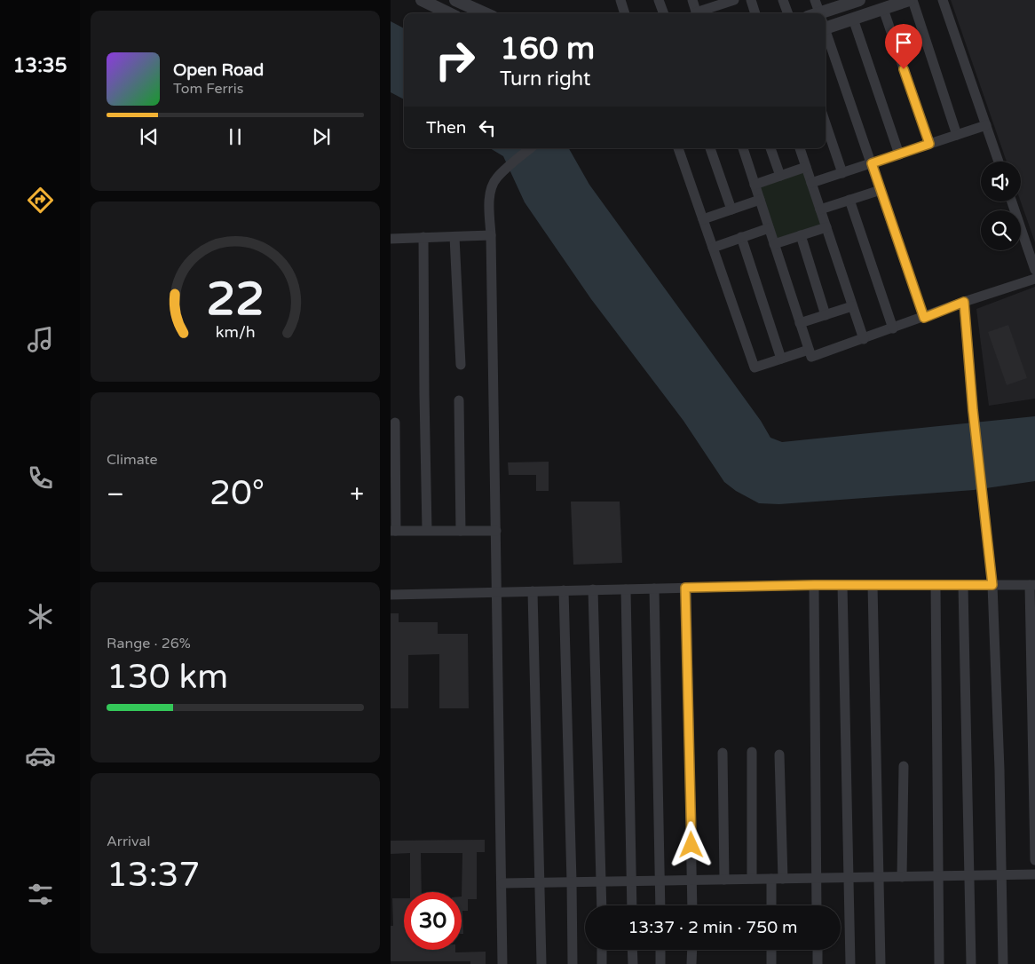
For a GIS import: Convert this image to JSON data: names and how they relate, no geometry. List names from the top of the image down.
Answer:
{
  "page": {
    "tabs": "13:35",
    "turn": ["160 m", "Turn right"],
    "song": ["Open Road", "Tom Ferris"],
    "then": "Then",
    "tile": [
      "Climate",
      ["Range · 26%", "130 km"],
      ["Arrival", "13:37"]
    ],
    "heat": ["−", "20°", "+"],
    "limit": "30",
    "trip": "13:37 · 2 min · 750 m",
    "gauge": ["22", "km/h"]
  }
}
